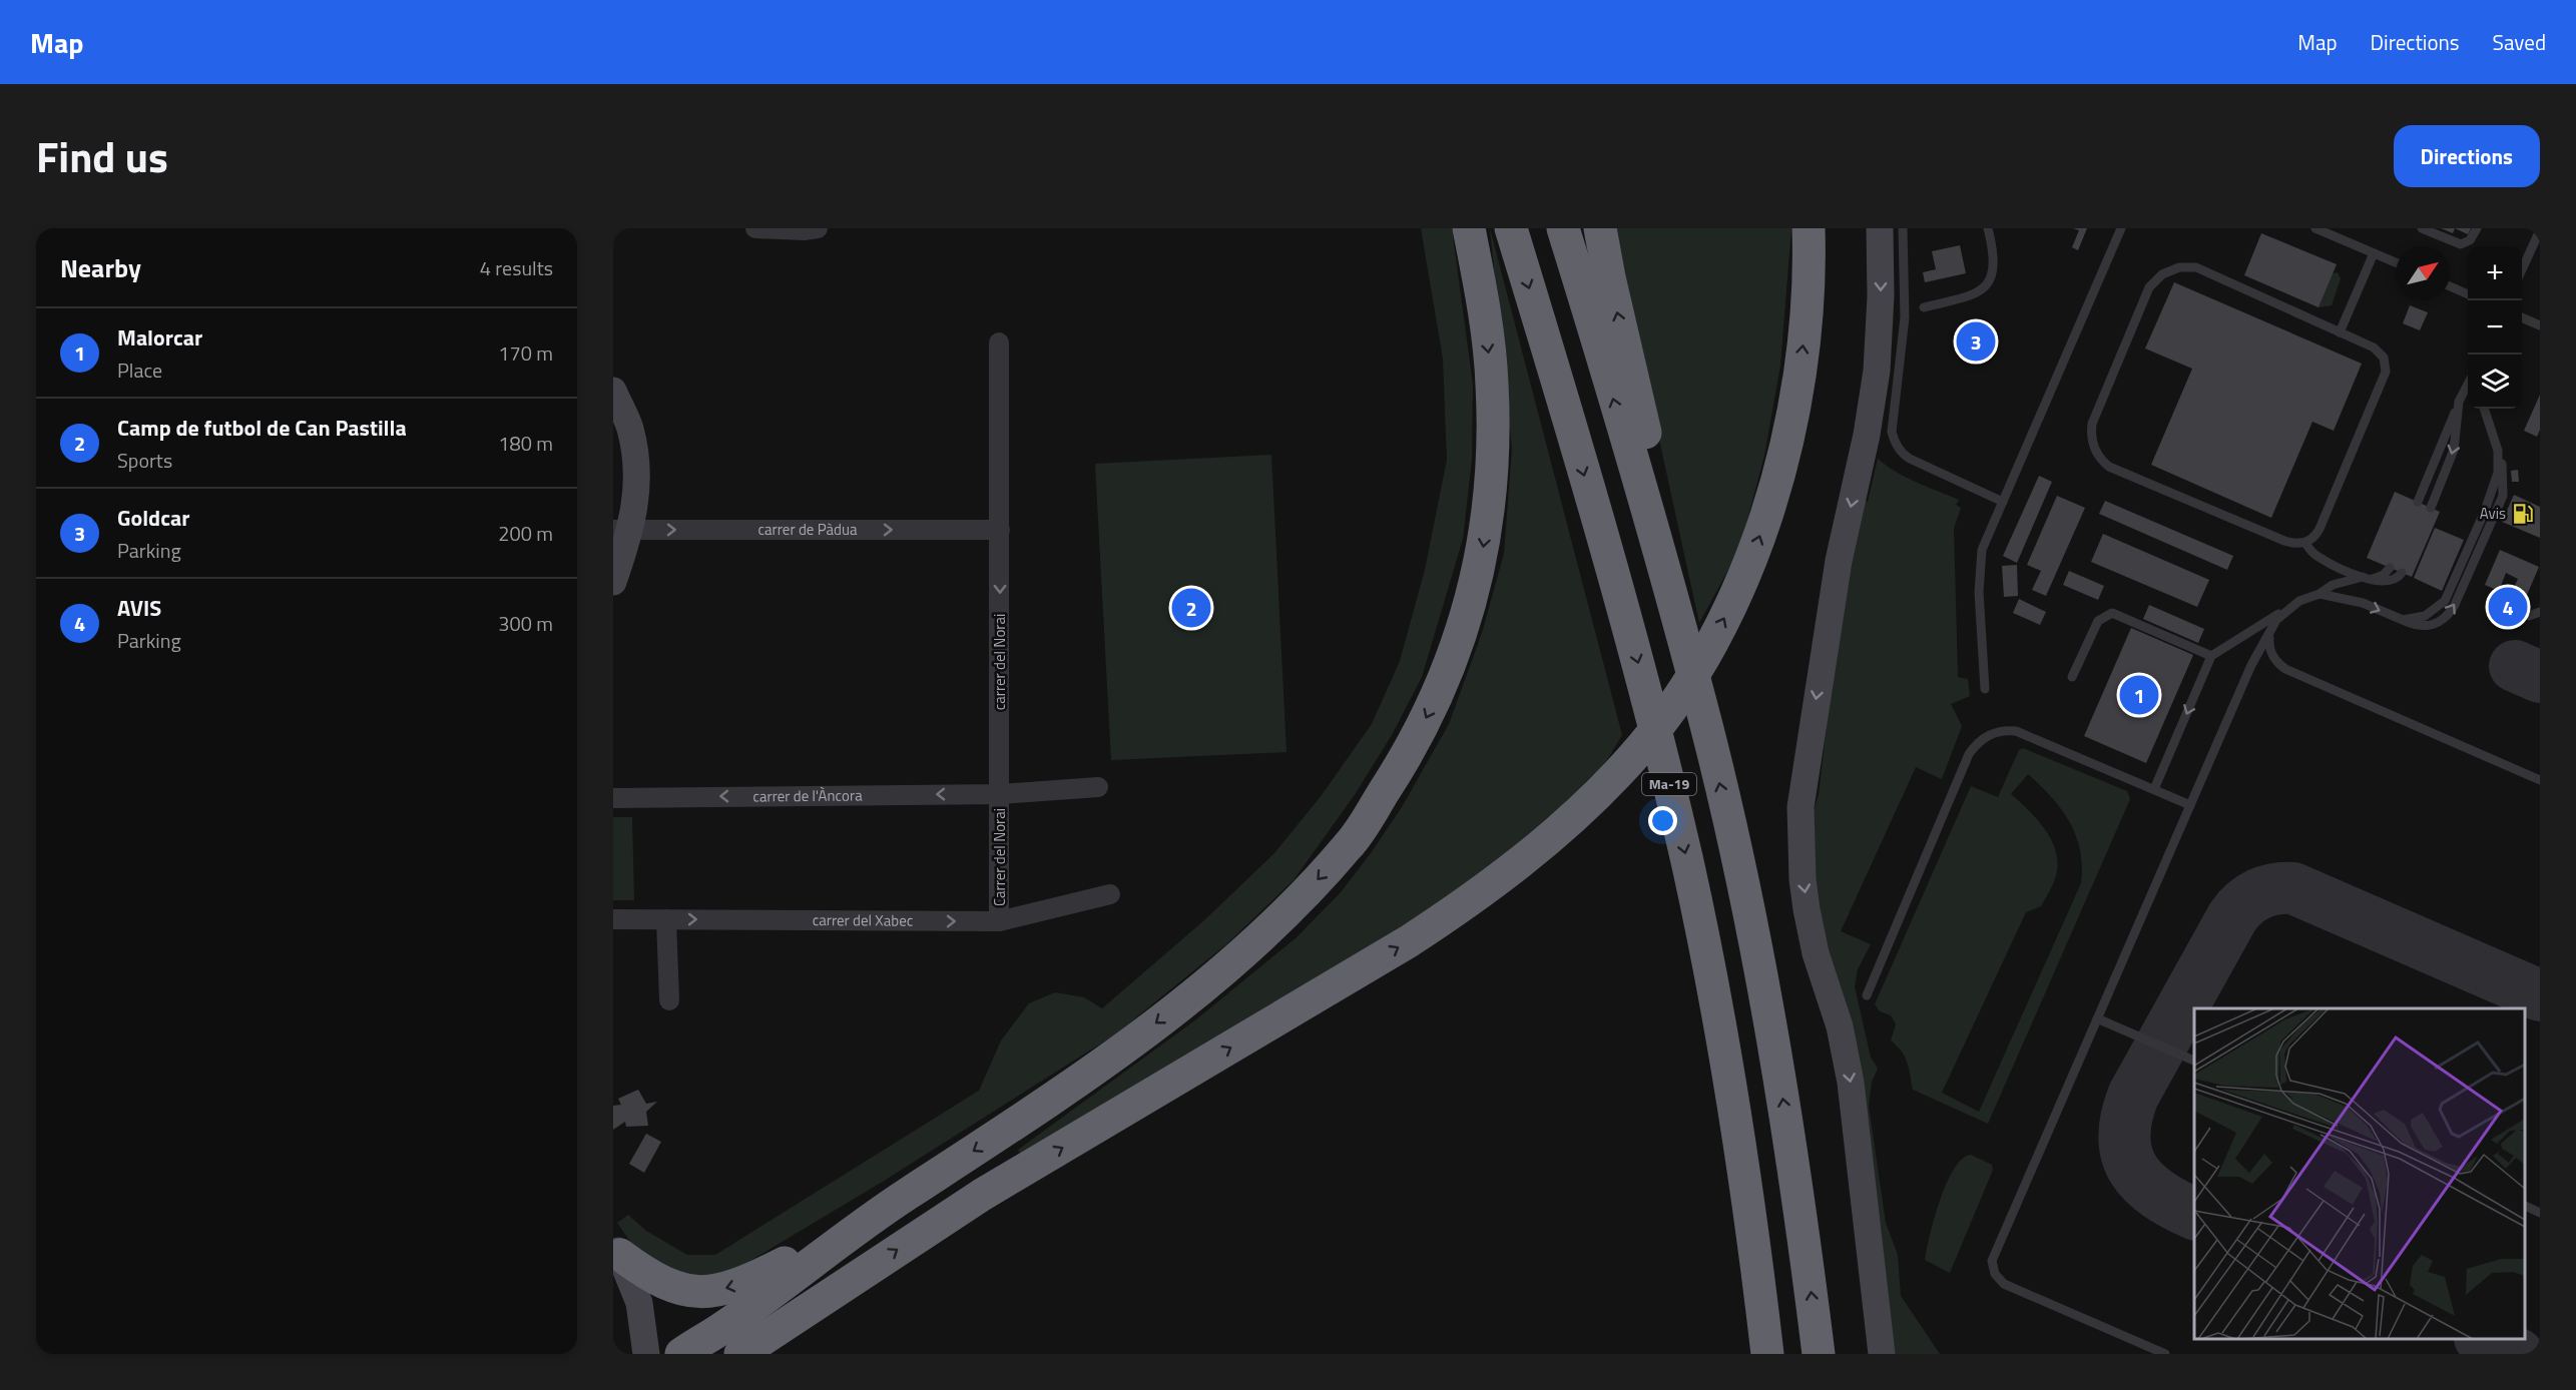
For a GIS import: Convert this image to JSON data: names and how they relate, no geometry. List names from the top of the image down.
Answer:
{
  "streets": {
    "highway": ["Ma-19"],
    "street": [
      "carrer de Pàdua",
      "carrer del Norai",
      "carrer de l'Àncora",
      "Carrer del Norai",
      "carrer del Xabec"
    ]
  },
  "crossings": [
    ["carrer de Pàdua", "carrer del Norai"],
    ["carrer del Norai", "carrer de l'Àncora"],
    ["carrer del Norai", "Carrer del Norai"],
    ["carrer de l'Àncora", "Carrer del Norai"],
    ["Carrer del Norai", "carrer del Xabec"]
  ],
  "one_way": [
    "carrer de Pàdua",
    "carrer del Norai",
    "carrer de l'Àncora",
    "carrer del Xabec"
  ],
  "places": {
    "fuel station": ["Avis"]
  },
  "north": "top right",
  "page": {
    "header": "Map",
    "nav": ["Map", "Directions", "Saved"],
    "title": "Find us",
    "buttons": "Directions",
    "heading": ["Nearby", "4 results"],
    "map_buttons": ["+", "−"],
    "list": [
      {
        "mark": "1",
        "name": "Malorcar",
        "note": "Place",
        "value": "170 m"
      },
      {
        "mark": "2",
        "name": "Camp de futbol de Can Pastilla",
        "note": "Sports",
        "value": "180 m"
      },
      {
        "mark": "3",
        "name": "Goldcar",
        "note": "Parking",
        "value": "200 m"
      },
      {
        "mark": "4",
        "name": "AVIS",
        "note": "Parking",
        "value": "300 m"
      }
    ],
    "pins": [
      "3",
      "4",
      "2",
      "1"
    ]
  }
}
